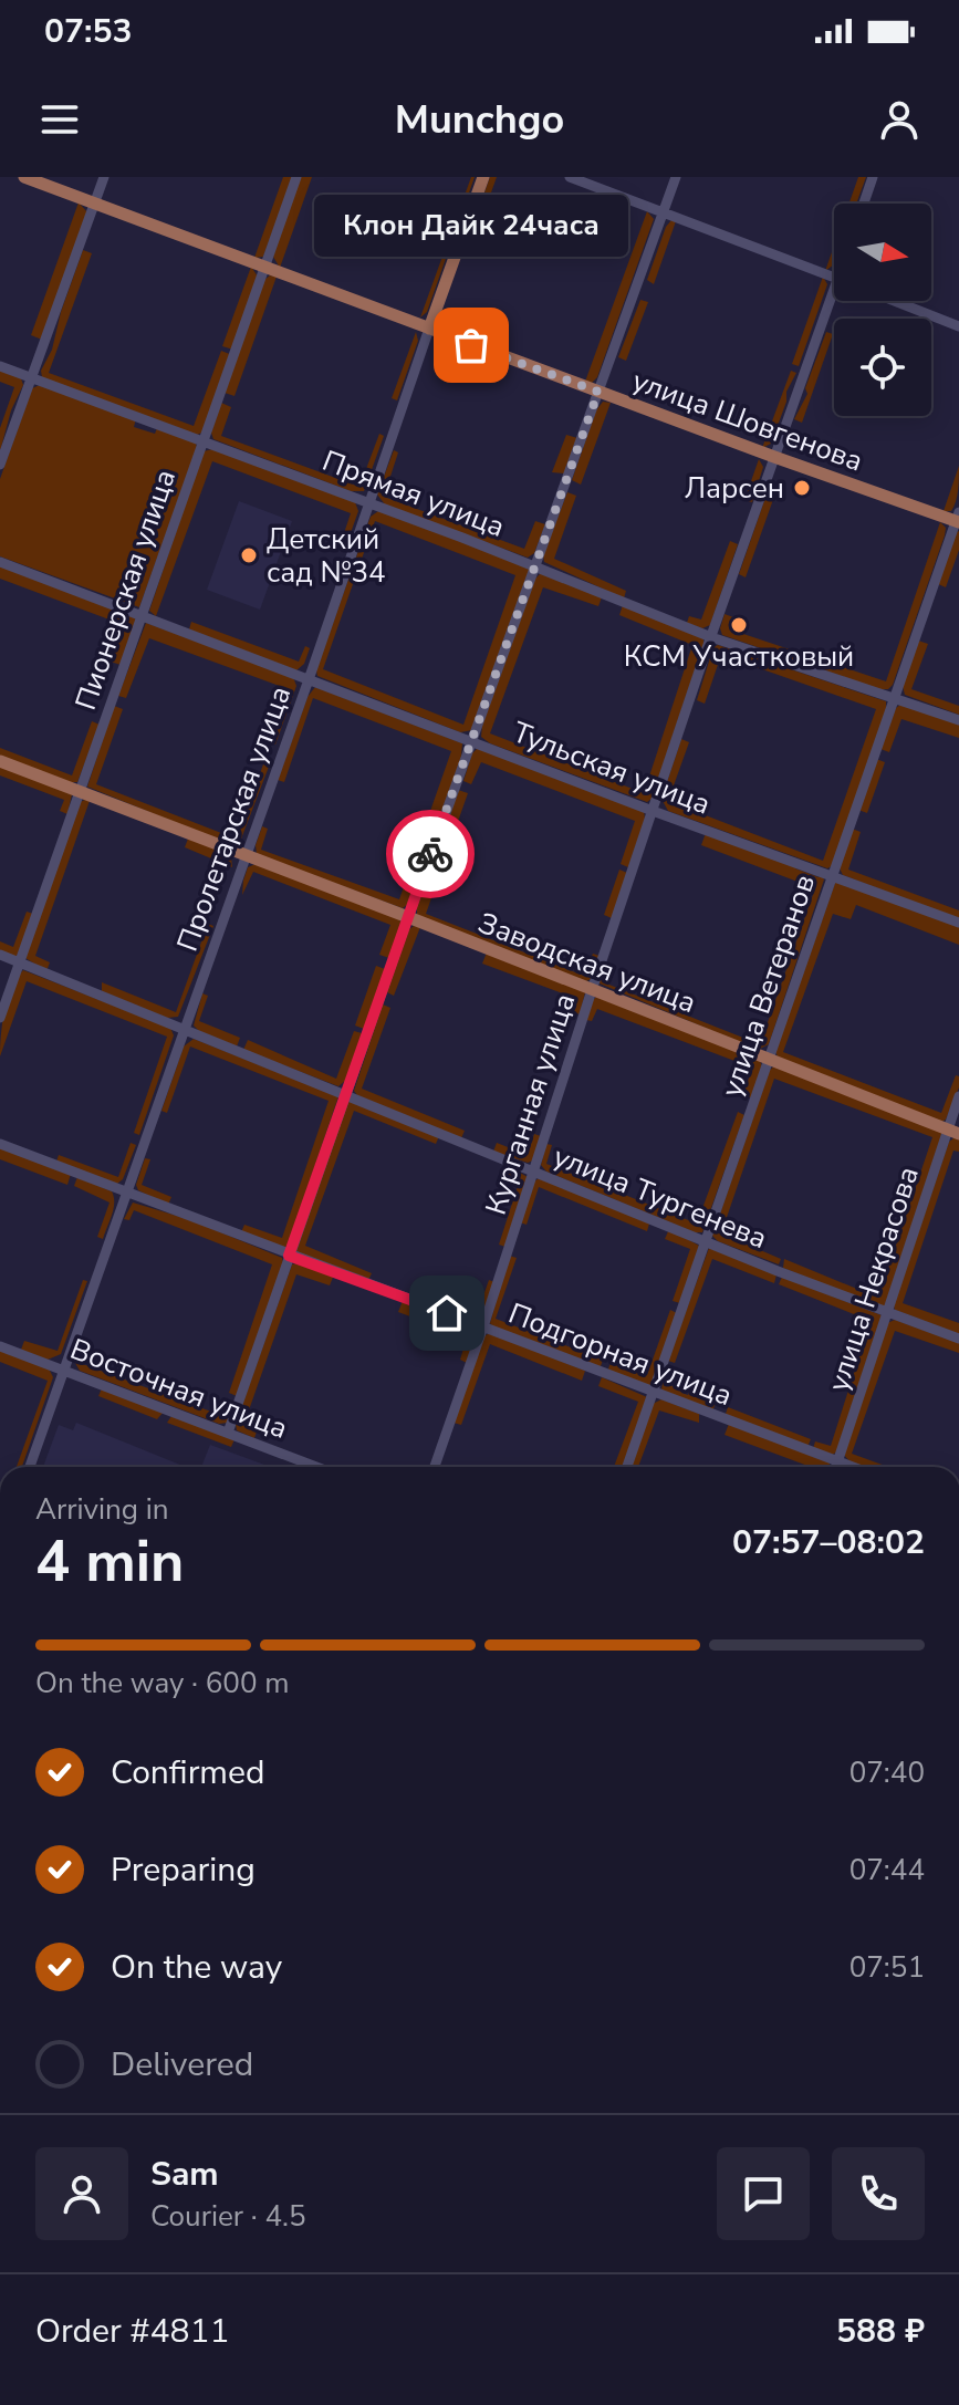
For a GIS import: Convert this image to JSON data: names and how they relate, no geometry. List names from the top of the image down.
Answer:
{
  "streets": {
    "main road": ["улица Шовгенова", "Пролетарская улица", "Заводская улица"],
    "street": [
      "Прямая улица",
      "Пионерская улица",
      "Тульская улица",
      "улица Ветеранов",
      "Курганная улица",
      "улица Тургенева",
      "улица Некрасова",
      "Подгорная улица",
      "Восточная улица"
    ]
  },
  "crossings": [
    ["улица Шовгенова", "Пионерская улица"],
    ["улица Шовгенова", "Пролетарская улица"],
    ["улица Шовгенова", "улица Ветеранов"],
    ["улица Шовгенова", "Курганная улица"],
    ["Прямая улица", "Пионерская улица"],
    ["Прямая улица", "Пролетарская улица"],
    ["Прямая улица", "улица Ветеранов"],
    ["Прямая улица", "Курганная улица"],
    ["Пионерская улица", "Тульская улица"],
    ["Пионерская улица", "Заводская улица"],
    ["Пионерская улица", "улица Тургенева"],
    ["Тульская улица", "Пролетарская улица"],
    ["Тульская улица", "улица Ветеранов"],
    ["Тульская улица", "Курганная улица"],
    ["Пролетарская улица", "Заводская улица"],
    ["Пролетарская улица", "улица Тургенева"],
    ["Пролетарская улица", "Подгорная улица"],
    ["Пролетарская улица", "Восточная улица"],
    ["Заводская улица", "улица Ветеранов"],
    ["Заводская улица", "Курганная улица"],
    ["Заводская улица", "улица Некрасова"],
    ["улица Ветеранов", "улица Тургенева"],
    ["улица Ветеранов", "Подгорная улица"],
    ["Курганная улица", "улица Тургенева"],
    ["Курганная улица", "Подгорная улица"],
    ["улица Тургенева", "улица Некрасова"],
    ["улица Некрасова", "Подгорная улица"]
  ],
  "places": [
    "Клон Дайк 24часа",
    "Ларсен",
    "Детский сад №34",
    "КСМ Участковый"
  ],
  "north": "right",
  "page": {
    "status": "07:53",
    "header": "Munchgo",
    "bubble": "Клон Дайк 24часа",
    "heading": ["4 min", "Arriving in", "07:57–08:02"],
    "panel": [
      "Sam",
      "Courier · 4.5",
      "Order #4811",
      "588 ₽"
    ],
    "bar": "On the way · 600 m",
    "list": [
      ["Confirmed", "07:40"],
      ["Preparing", "07:44"],
      ["On the way", "07:51"],
      "Delivered"
    ]
  }
}
